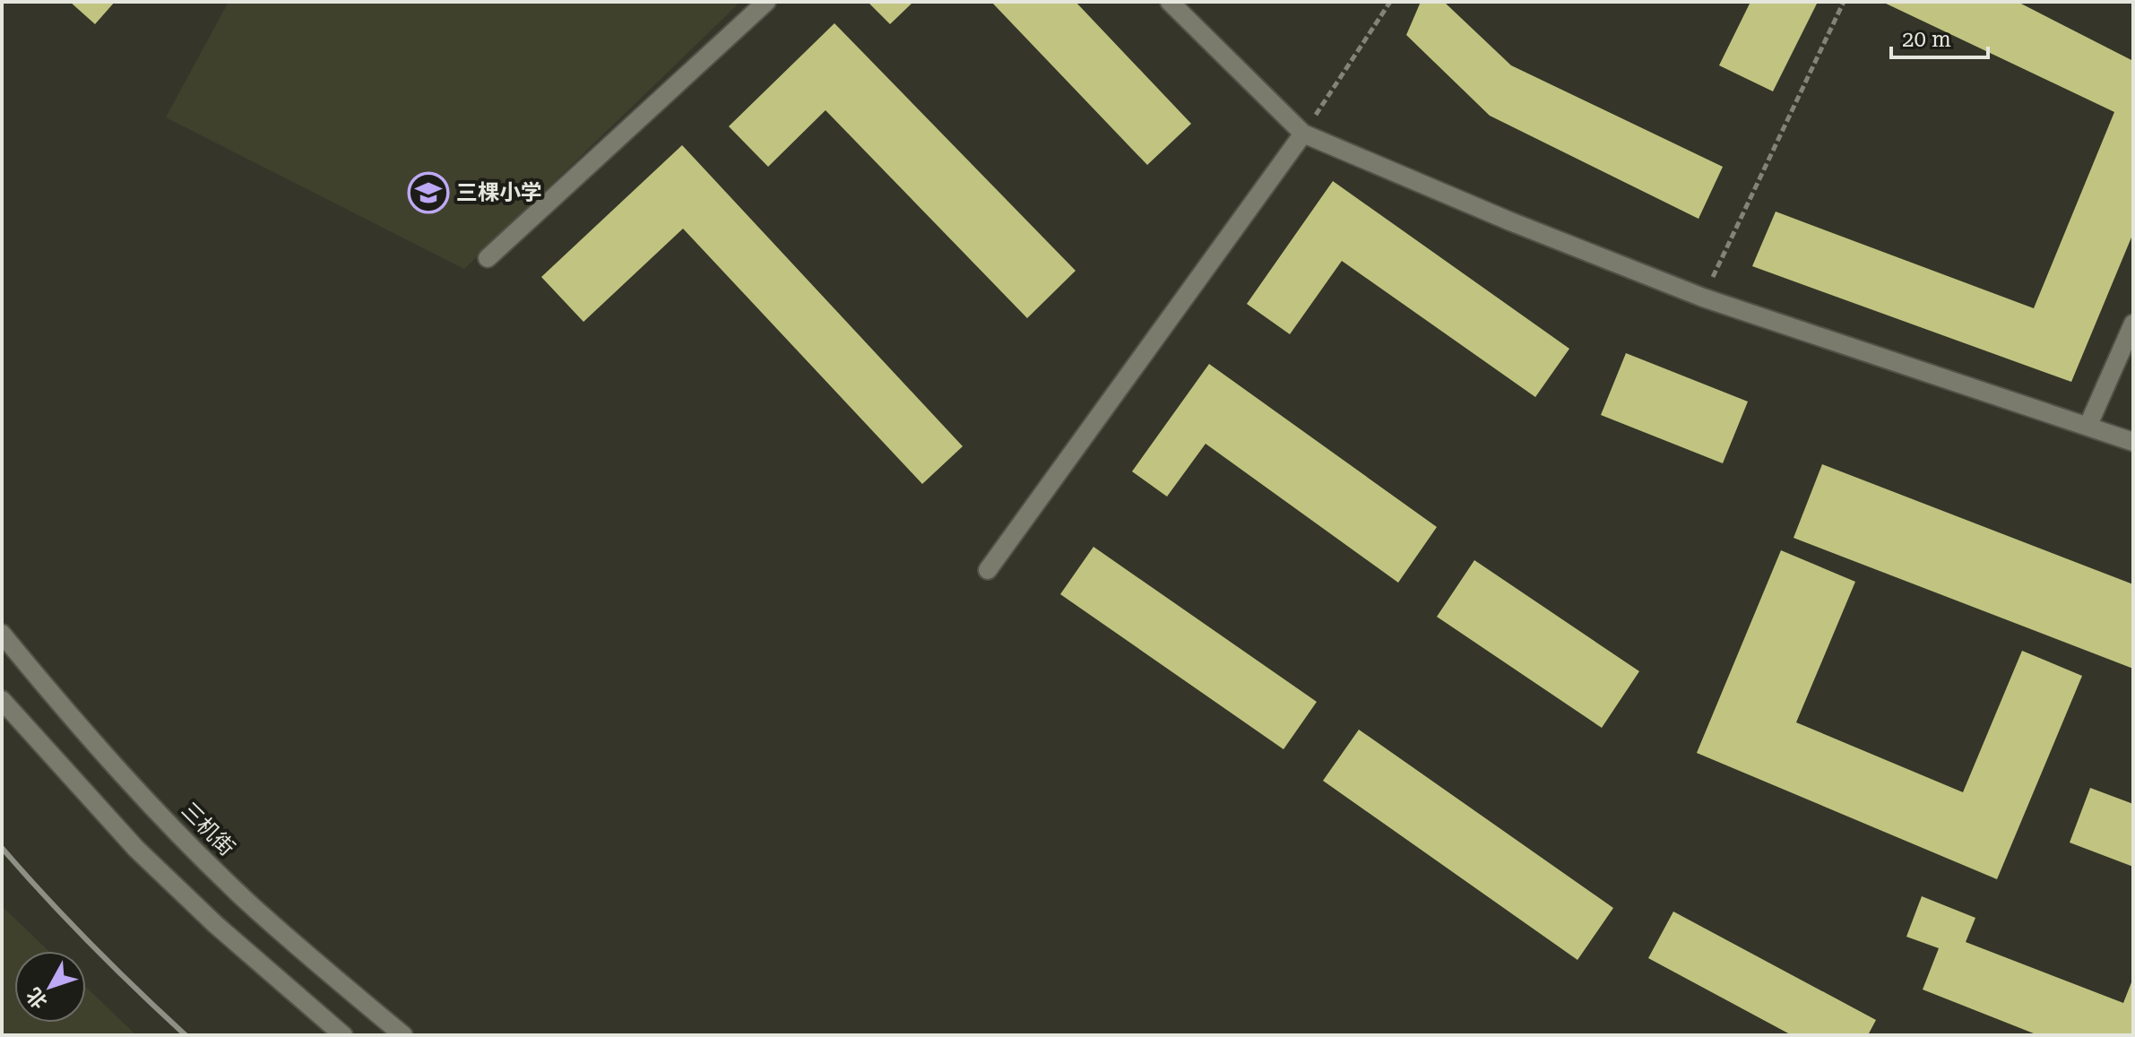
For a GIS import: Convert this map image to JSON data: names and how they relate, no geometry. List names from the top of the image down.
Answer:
{
  "streets": {
    "street": ["三机街"]
  },
  "places": {
    "school or university": ["三棵小学"]
  },
  "scale_bar": "20 m",
  "north": "bottom left"
}
